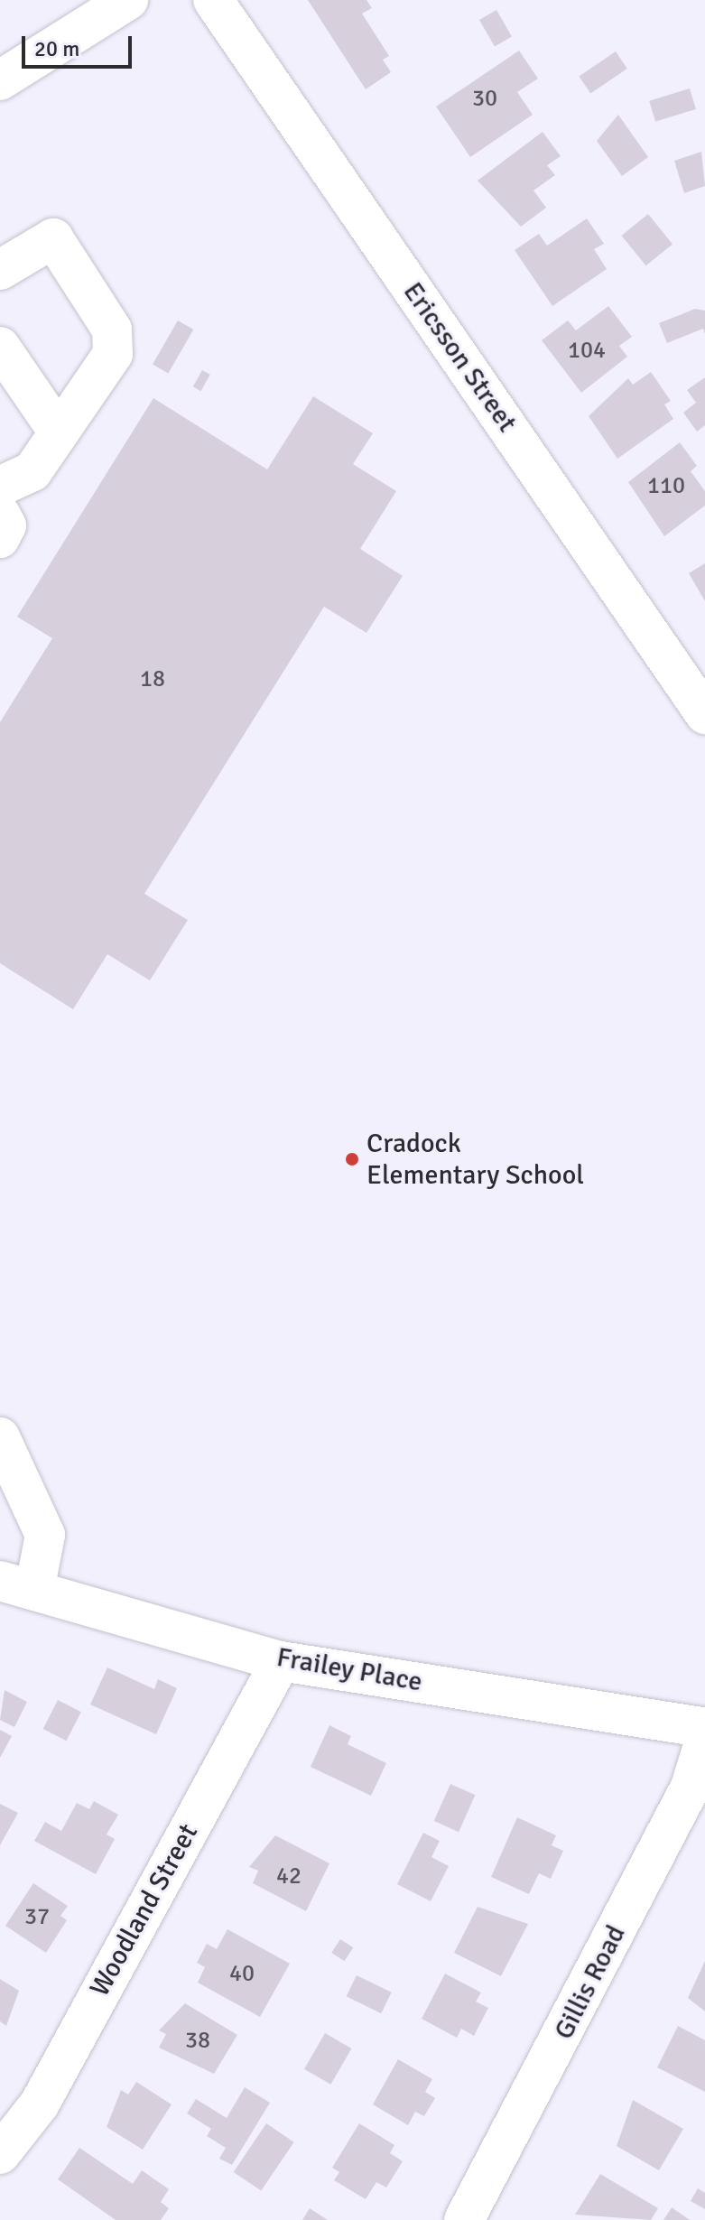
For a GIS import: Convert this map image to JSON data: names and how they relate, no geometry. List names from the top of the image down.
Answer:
{
  "streets": {
    "street": [
      "Ericsson Street",
      "Frailey Place",
      "Woodland Street",
      "Gillis Road"
    ]
  },
  "crossings": [
    ["Frailey Place", "Woodland Street"]
  ],
  "places": ["Cradock Elementary School"],
  "house_numbers": [
    "30",
    "104",
    "110",
    "18",
    "42",
    "37",
    "40",
    "38"
  ],
  "scale_bar": "20 m"
}
